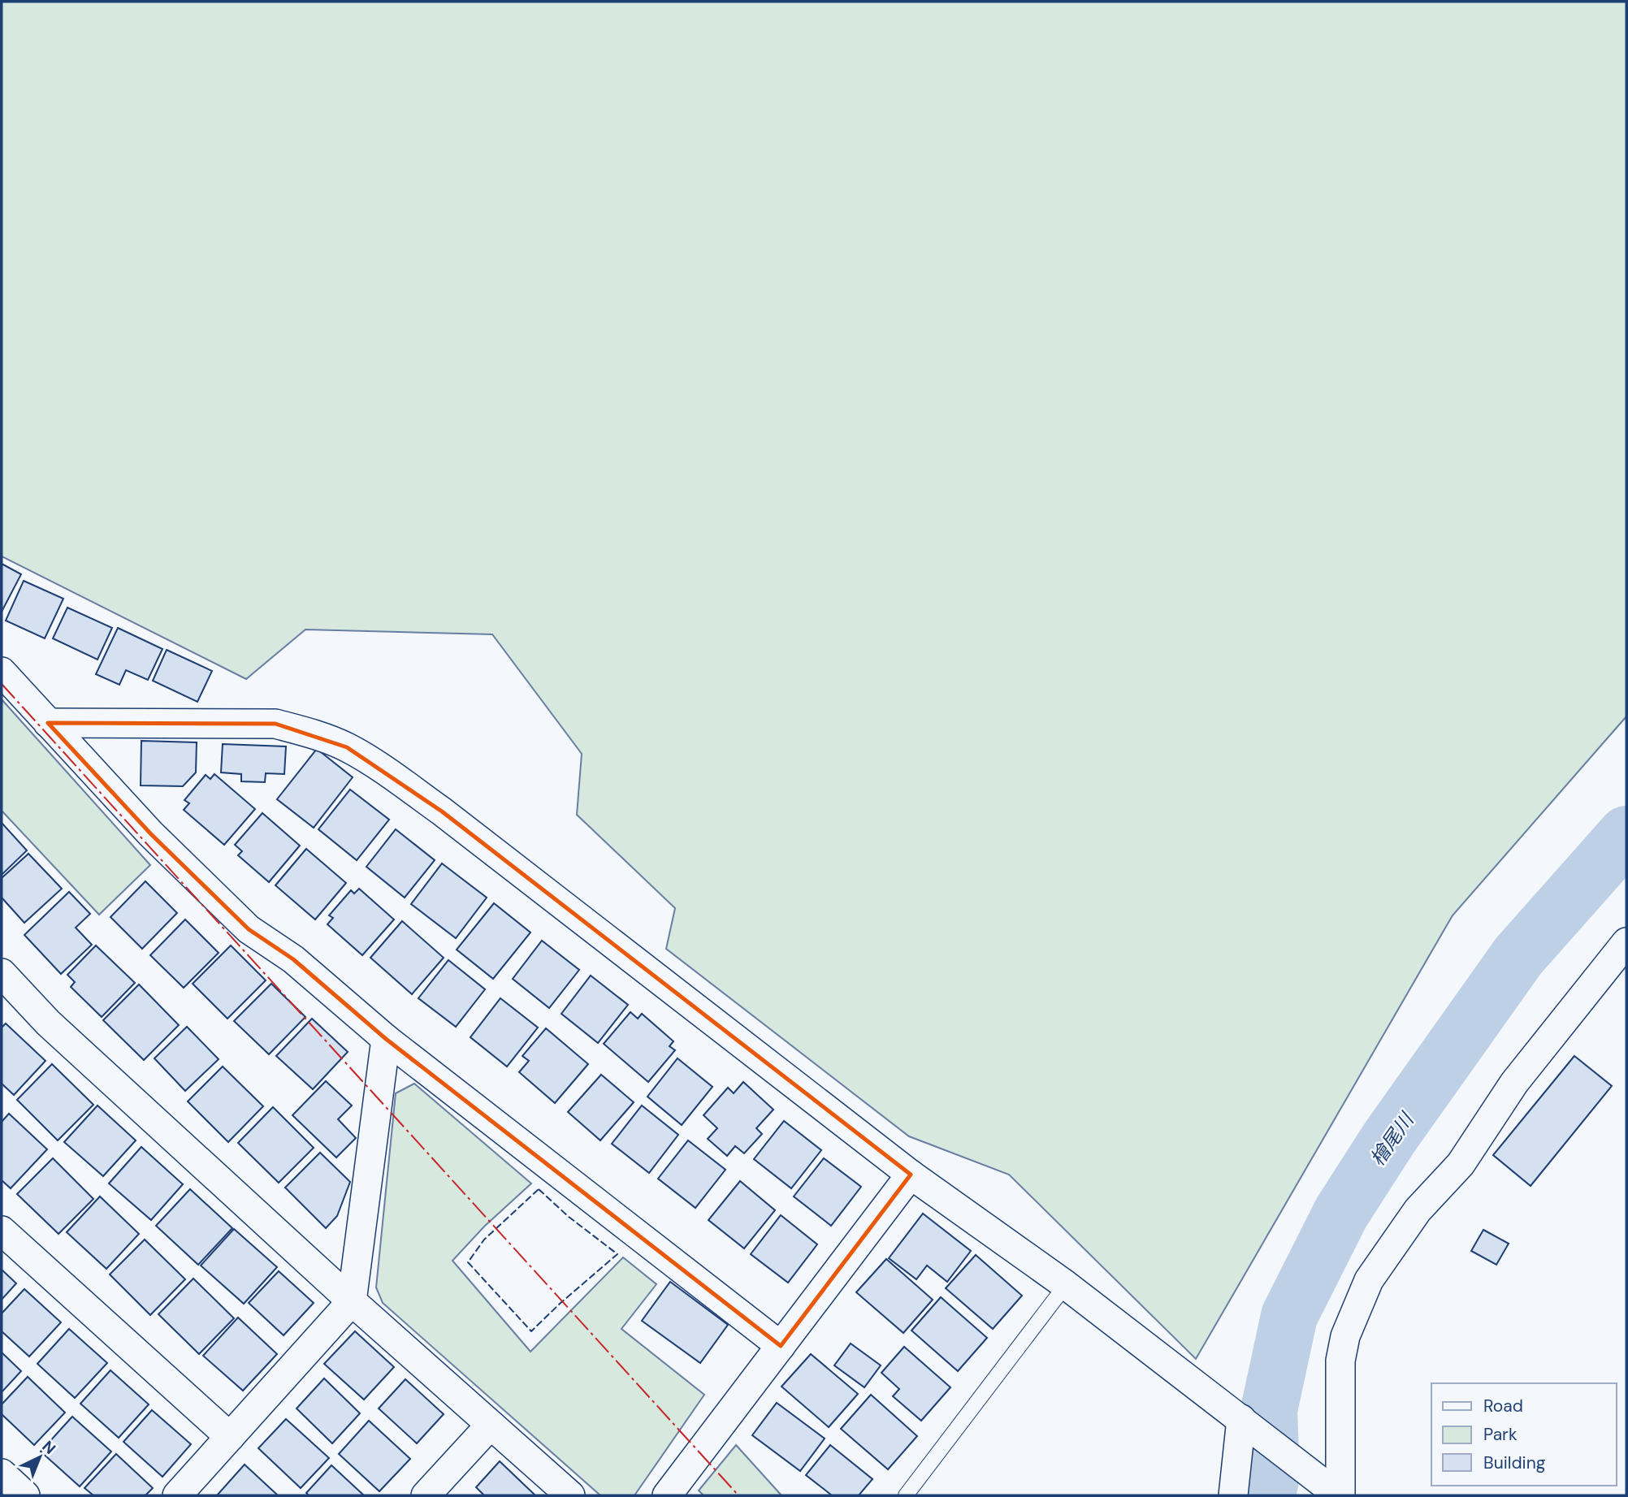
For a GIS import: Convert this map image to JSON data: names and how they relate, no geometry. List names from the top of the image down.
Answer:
{
  "water": ["檜尾川"],
  "legend": ["Road", "Park", "Building"],
  "north": "top right"
}
